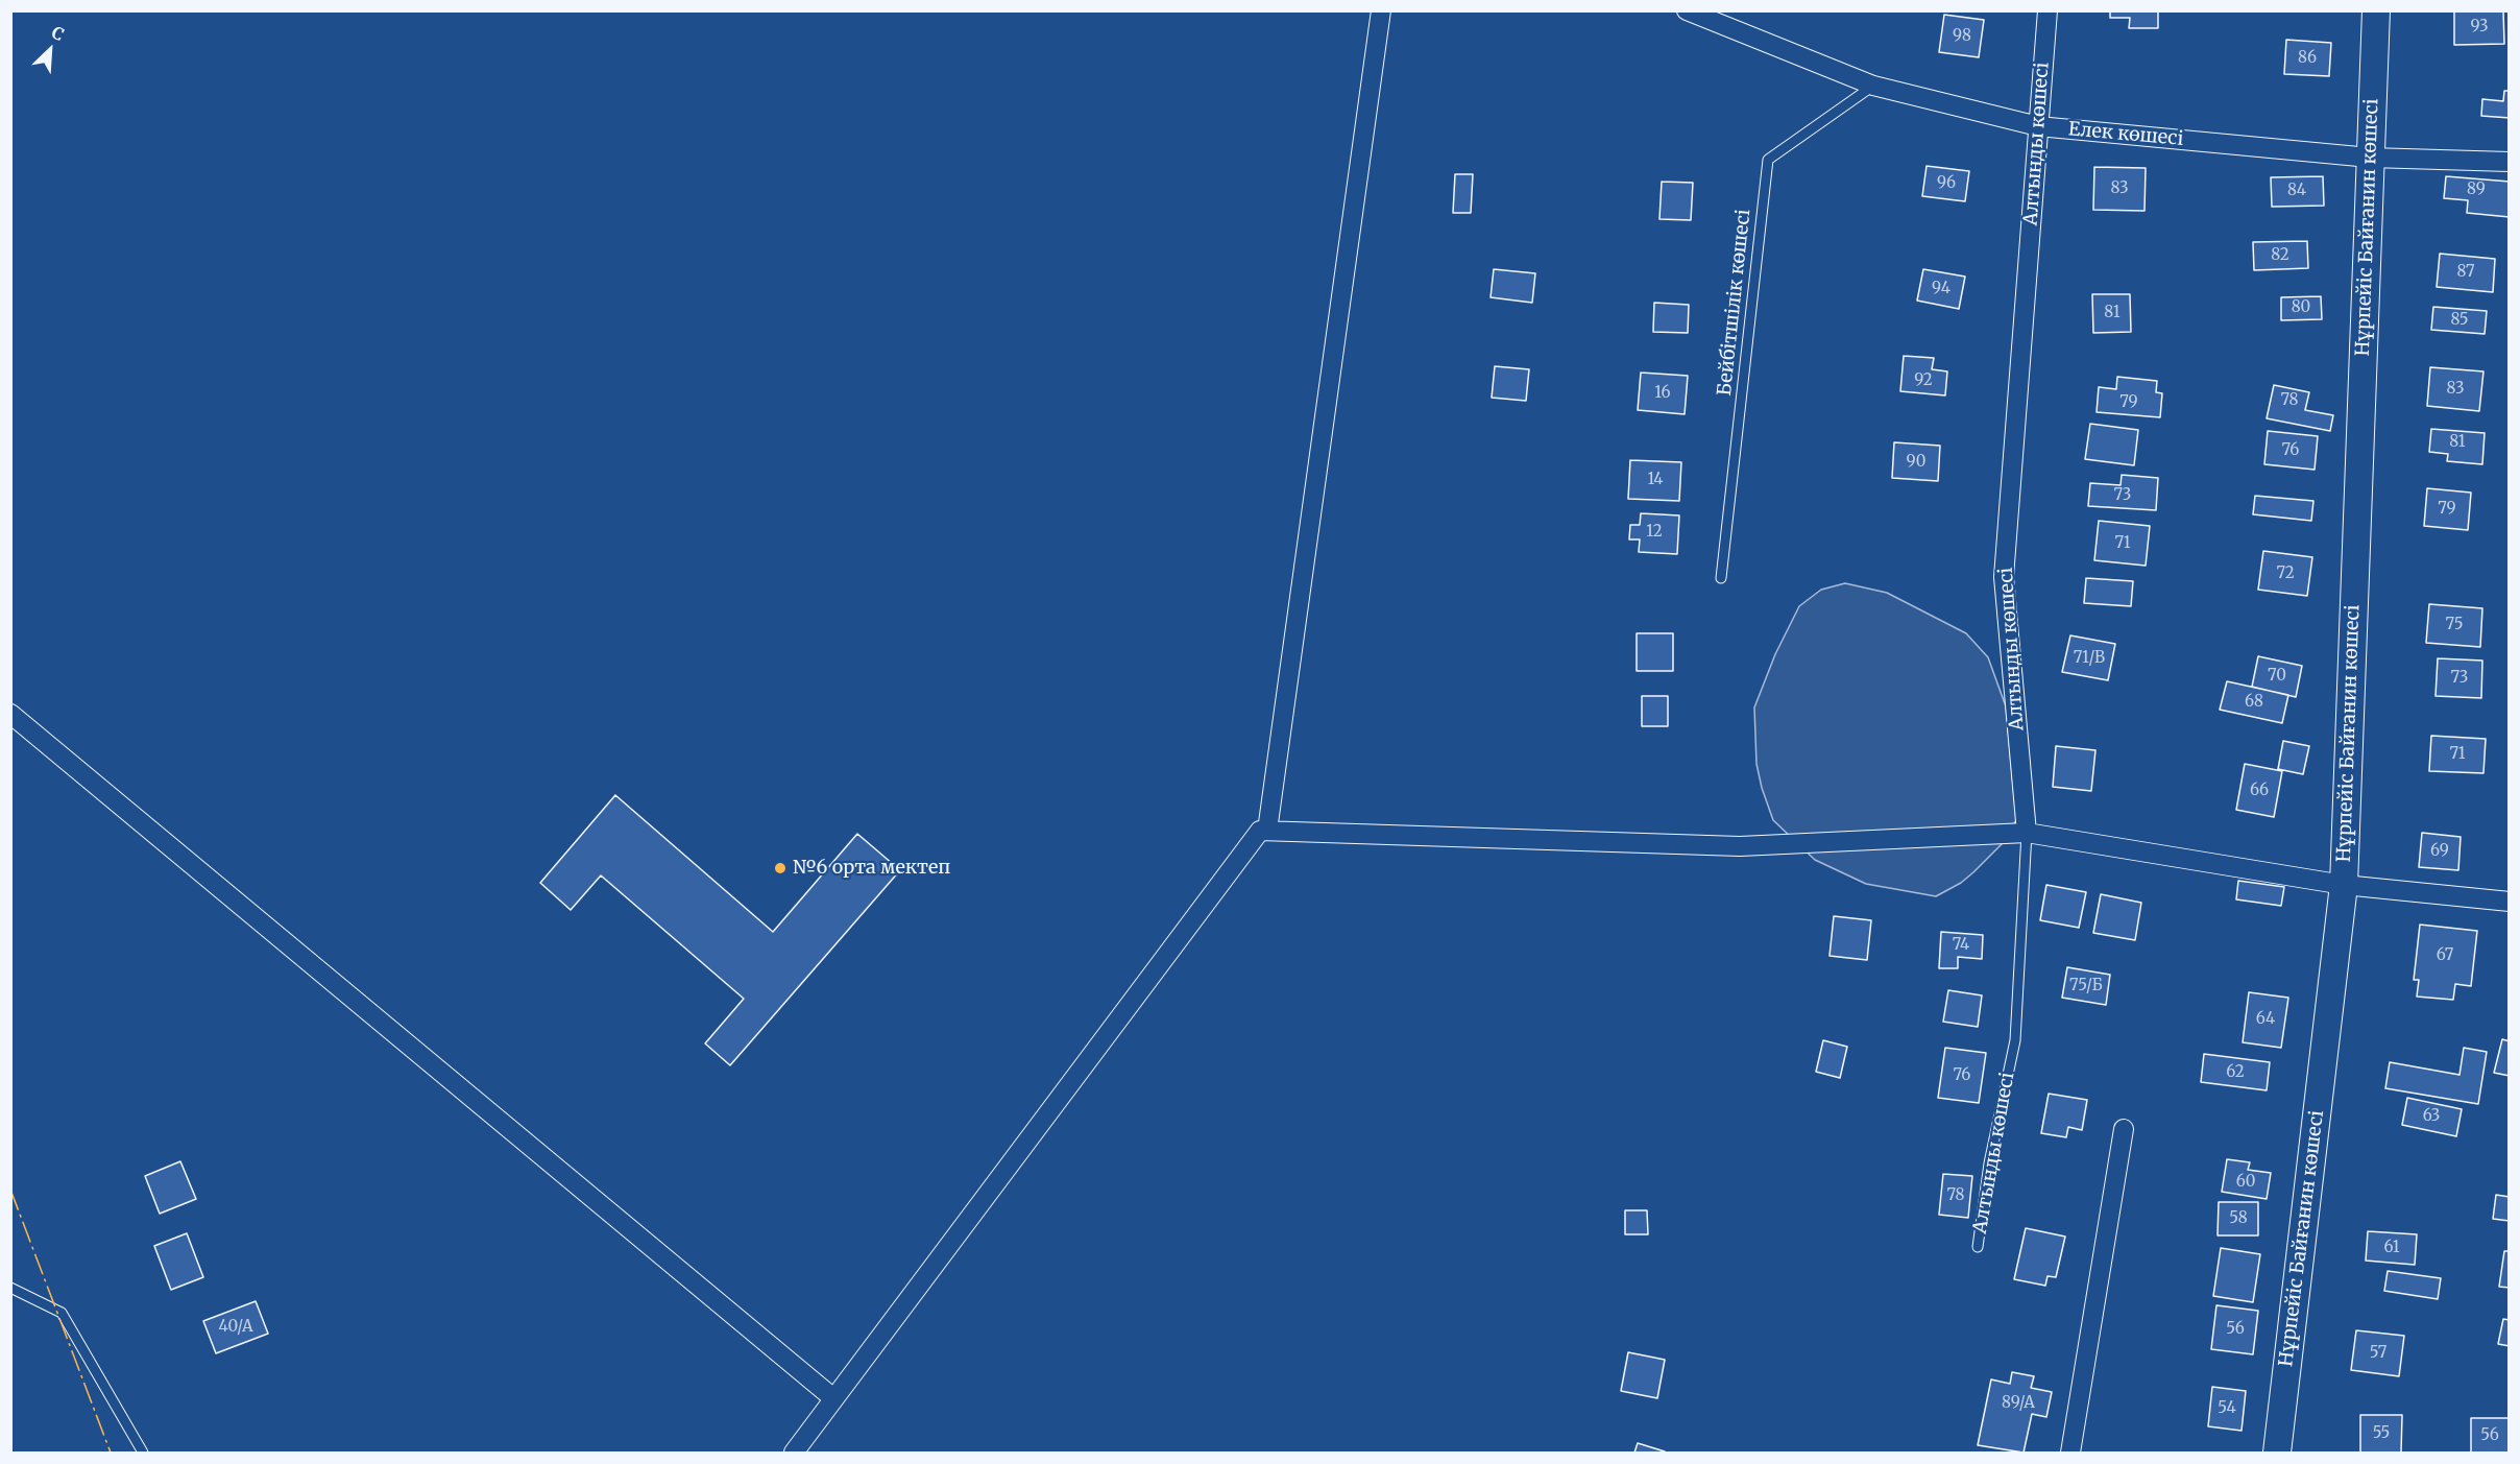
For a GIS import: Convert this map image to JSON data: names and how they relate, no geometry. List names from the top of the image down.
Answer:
{
  "streets": {
    "street": ["Елек көшесі", "Алтынды көшесі", "Нұрпейіс Байғанин көшесі"],
    "lane": ["Бейбітшілік көшесі"]
  },
  "crossings": [
    ["Елек көшесі", "Алтынды көшесі"],
    ["Елек көшесі", "Нұрпейіс Байғанин көшесі"],
    ["Елек көшесі", "Бейбітшілік көшесі"]
  ],
  "places": ["№6 орта мектеп"],
  "house_numbers": [
    "93",
    "98",
    "86",
    "96",
    "83",
    "89",
    "84",
    "82",
    "87",
    "94",
    "80",
    "81",
    "85",
    "92",
    "83",
    "16",
    "78",
    "79",
    "81",
    "76",
    "90",
    "14",
    "73",
    "79",
    "12",
    "71",
    "72",
    "75",
    "71/В",
    "70",
    "73",
    "68",
    "71",
    "66",
    "69",
    "74",
    "67",
    "75/Б",
    "64",
    "62",
    "76",
    "63",
    "60",
    "78",
    "58",
    "61",
    "40/А",
    "56",
    "57",
    "89/А",
    "54",
    "55",
    "56"
  ],
  "north": "top right"
}
